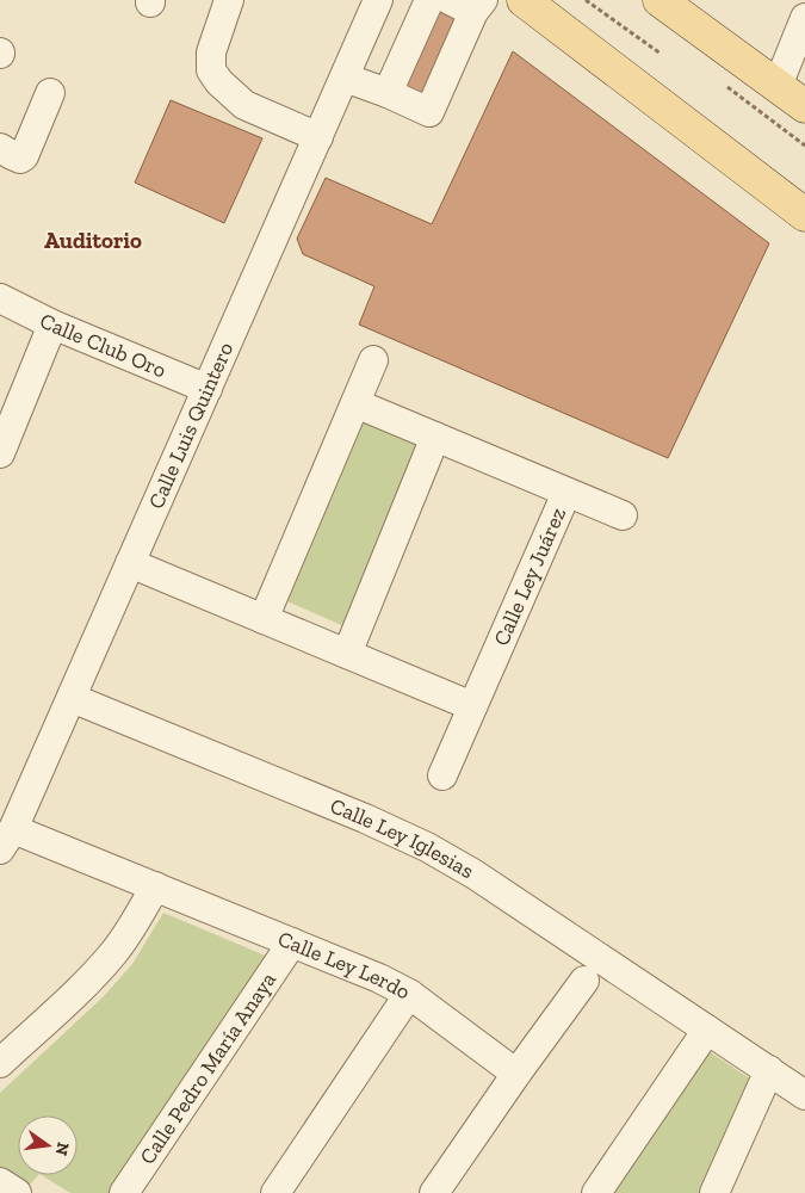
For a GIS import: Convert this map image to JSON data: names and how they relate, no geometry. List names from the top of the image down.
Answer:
{
  "streets": {
    "street": [
      "Calle Club Oro",
      "Calle Luis Quintero",
      "Calle Ley Juárez",
      "Calle Ley Iglesias",
      "Calle Ley Lerdo",
      "Calle Pedro María Anaya"
    ]
  },
  "crossings": [
    ["Calle Club Oro", "Calle Luis Quintero"],
    ["Calle Luis Quintero", "Calle Ley Iglesias"],
    ["Calle Luis Quintero", "Calle Ley Lerdo"],
    ["Calle Ley Lerdo", "Calle Pedro María Anaya"]
  ],
  "districts": ["Auditorio"],
  "north": "right"
}
